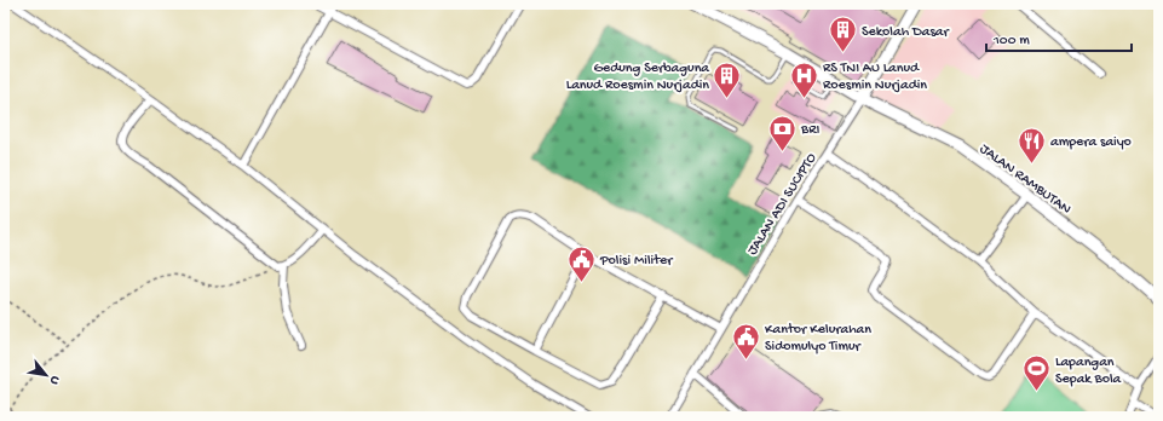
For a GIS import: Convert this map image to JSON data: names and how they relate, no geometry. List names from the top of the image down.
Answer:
{
  "streets": {
    "main road": ["JALAN RAMBUTAN", "JALAN ADI SUCIPTO"]
  },
  "crossings": [
    ["JALAN RAMBUTAN", "JALAN ADI SUCIPTO"]
  ],
  "places": {
    "building": ["Sekolah Dasar", "Gedung Serbaguna Lanud Roesmin Nurjadin"],
    "hospital": ["RS TNI AU Lanud Roesmin Nurjadin"],
    "bank": ["BRI"],
    "restaurant": ["ampera saiyo"],
    "public building": ["Polisi Militer", "Kantor Kelurahan Sidomulyo Timur"],
    "sports": ["Lapangan Sepak Bola"]
  },
  "scale_bar": "100 m",
  "north": "bottom right"
}
